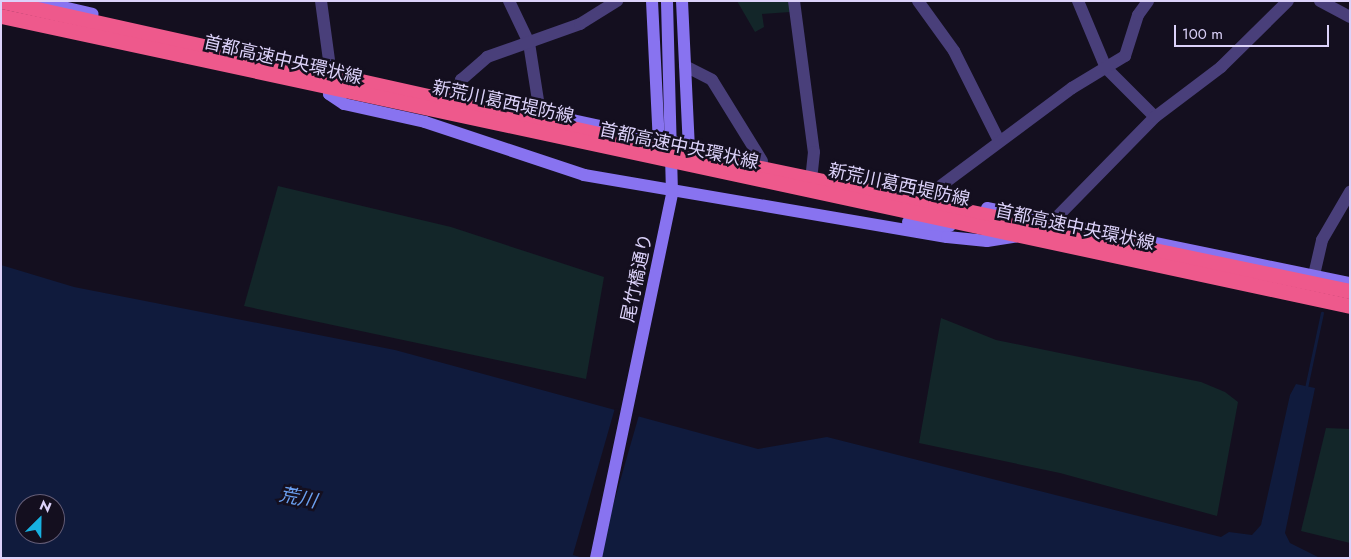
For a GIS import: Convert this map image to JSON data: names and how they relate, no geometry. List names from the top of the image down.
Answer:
{
  "streets": {
    "highway": ["首都高速中央環状線"],
    "main road": ["新荒川葛西堤防線", "尾竹橋通り"]
  },
  "water": ["荒川"],
  "scale_bar": "100 m",
  "north": "top right"
}
